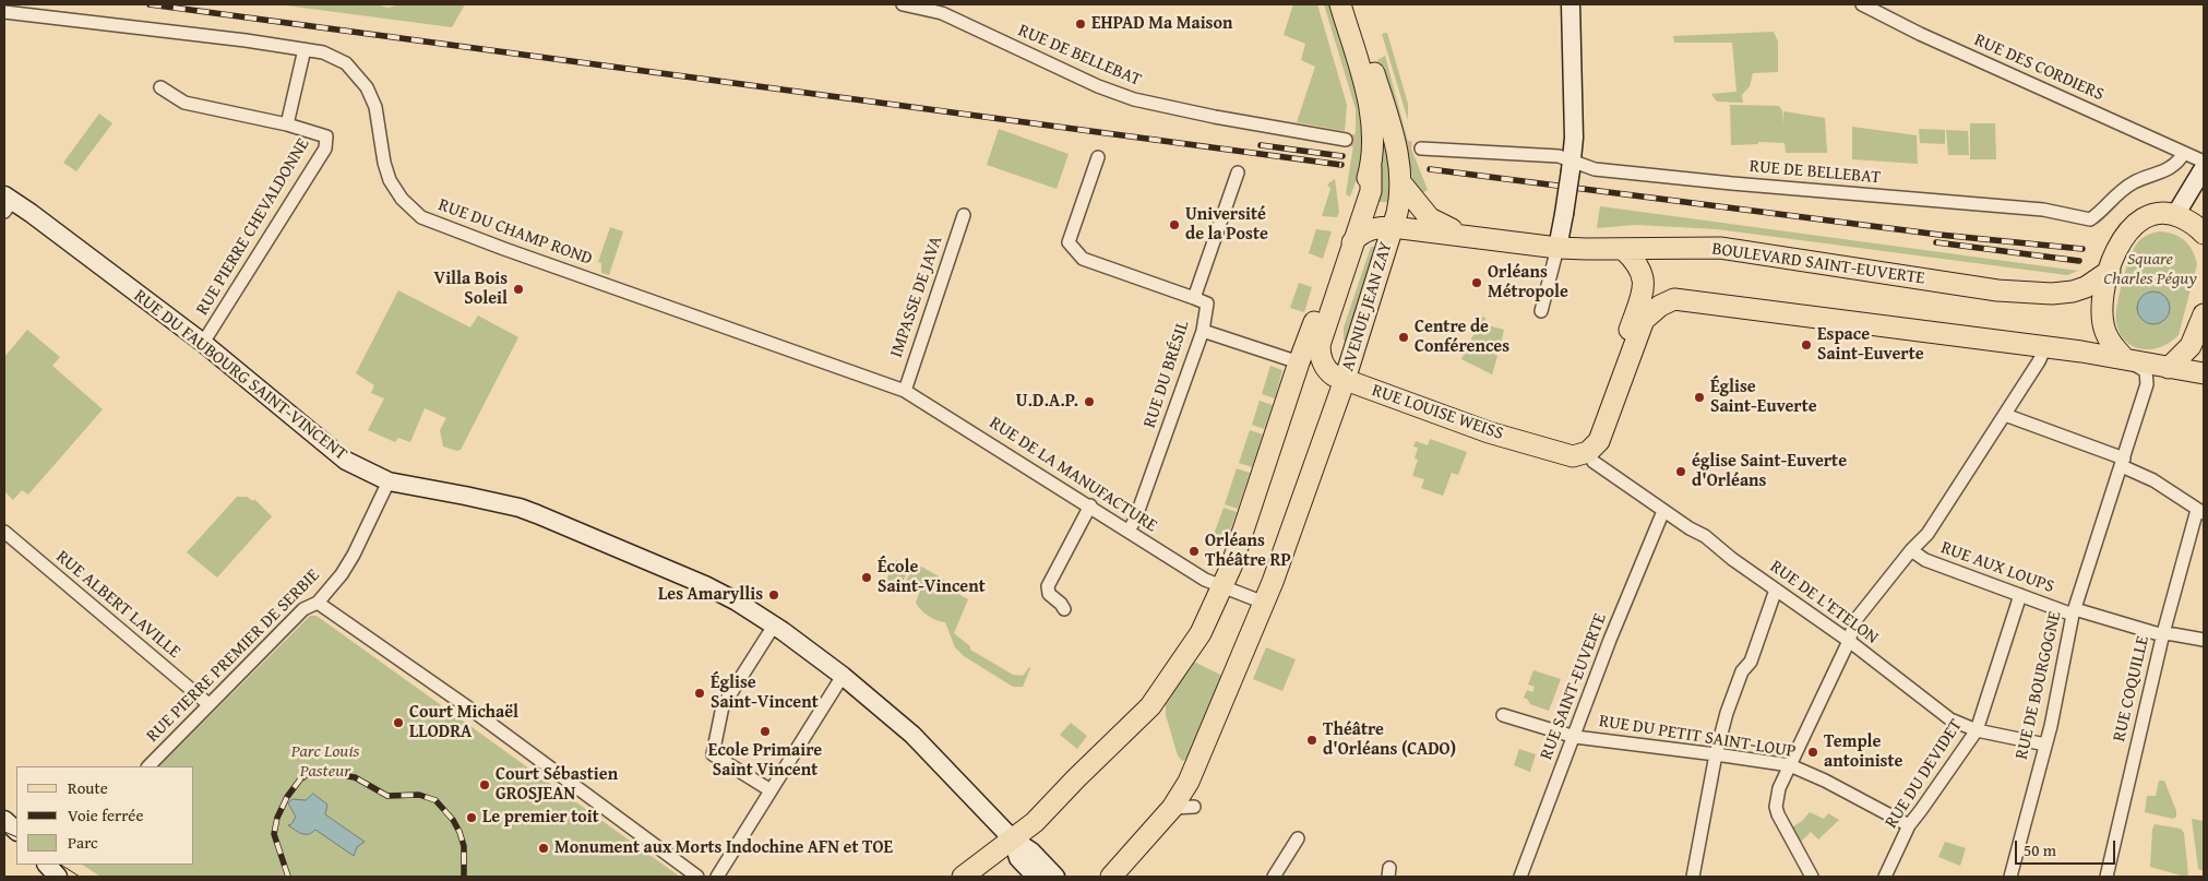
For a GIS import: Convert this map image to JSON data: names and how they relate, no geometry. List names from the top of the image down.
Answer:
{
  "streets": {
    "main road": [
      "BOULEVARD SAINT-EUVERTE",
      "AVENUE JEAN ZAY",
      "RUE DU FAUBOURG SAINT-VINCENT",
      "RUE LOUISE WEISS"
    ],
    "street": [
      "RUE DE BELLEBAT",
      "RUE DES CORDIERS",
      "RUE PIERRE CHEVALDONNE",
      "RUE DU CHAMP ROND",
      "IMPASSE DE JAVA",
      "RUE DU BRÉSIL",
      "RUE DE LA MANUFACTURE",
      "RUE AUX LOUPS",
      "RUE DE L'ETELON",
      "RUE ALBERT LAVILLE",
      "RUE PIERRE PREMIER DE SERBIE",
      "RUE DE BOURGOGNE",
      "RUE SAINT-EUVERTE",
      "RUE COQUILLE",
      "RUE DU PETIT SAINT-LOUP",
      "RUE DU DEVIDET"
    ]
  },
  "crossings": [
    ["RUE DE BELLEBAT", "RUE DES CORDIERS"],
    ["RUE PIERRE CHEVALDONNE", "RUE DU CHAMP ROND"],
    ["RUE PIERRE CHEVALDONNE", "RUE DU FAUBOURG SAINT-VINCENT"],
    ["RUE DU CHAMP ROND", "IMPASSE DE JAVA"],
    ["RUE DU CHAMP ROND", "RUE DE LA MANUFACTURE"],
    ["BOULEVARD SAINT-EUVERTE", "AVENUE JEAN ZAY"],
    ["IMPASSE DE JAVA", "RUE DE LA MANUFACTURE"],
    ["AVENUE JEAN ZAY", "RUE LOUISE WEISS"],
    ["AVENUE JEAN ZAY", "RUE DE LA MANUFACTURE"],
    ["RUE DU BRÉSIL", "RUE DE LA MANUFACTURE"],
    ["RUE DU FAUBOURG SAINT-VINCENT", "RUE PIERRE PREMIER DE SERBIE"],
    ["RUE LOUISE WEISS", "RUE DE L'ETELON"],
    ["RUE AUX LOUPS", "RUE DE BOURGOGNE"],
    ["RUE AUX LOUPS", "RUE COQUILLE"],
    ["RUE AUX LOUPS", "RUE DU DEVIDET"],
    ["RUE DE L'ETELON", "RUE DE BOURGOGNE"],
    ["RUE DE L'ETELON", "RUE SAINT-EUVERTE"],
    ["RUE DE L'ETELON", "RUE DU DEVIDET"],
    ["RUE ALBERT LAVILLE", "RUE PIERRE PREMIER DE SERBIE"],
    ["RUE SAINT-EUVERTE", "RUE DU PETIT SAINT-LOUP"],
    ["RUE DU PETIT SAINT-LOUP", "RUE DU DEVIDET"]
  ],
  "parks": ["Square Charles Péguy", "Parc Louis Pasteur"],
  "places": [
    "EHPAD Ma Maison",
    "Université de la Poste",
    "Orléans Métropole",
    "Villa Bois Soleil",
    "Centre de Conférences",
    "Espace Saint-Euverte",
    "Église Saint-Euverte",
    "U.D.A.P.",
    "église Saint-Euverte d'Orléans",
    "Orléans Théâtre RP",
    "École Saint-Vincent",
    "Les Amaryllis",
    "Église Saint-Vincent",
    "Court Michaël LLODRA",
    "Ecole Primaire Saint Vincent",
    "Théâtre d'Orléans (CADO)",
    "Temple antoiniste",
    "Court Sébastien GROSJEAN",
    "Le premier toit",
    "Monument aux Morts Indochine AFN et TOE"
  ],
  "legend": ["Route", "Voie ferrée", "Parc"],
  "scale_bar": "50 m"
}
